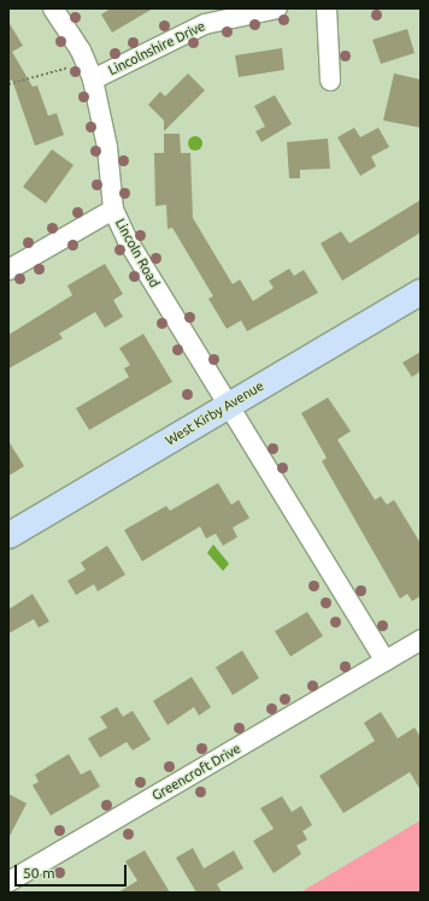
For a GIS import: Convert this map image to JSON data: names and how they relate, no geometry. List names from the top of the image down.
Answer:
{
  "streets": {
    "main road": ["West Kirby Avenue"],
    "street": ["Lincolnshire Drive", "Lincoln Road", "Greencroft Drive"]
  },
  "crossings": [
    ["Lincolnshire Drive", "Lincoln Road"],
    ["Lincoln Road", "West Kirby Avenue"]
  ],
  "scale_bar": "50 m"
}
